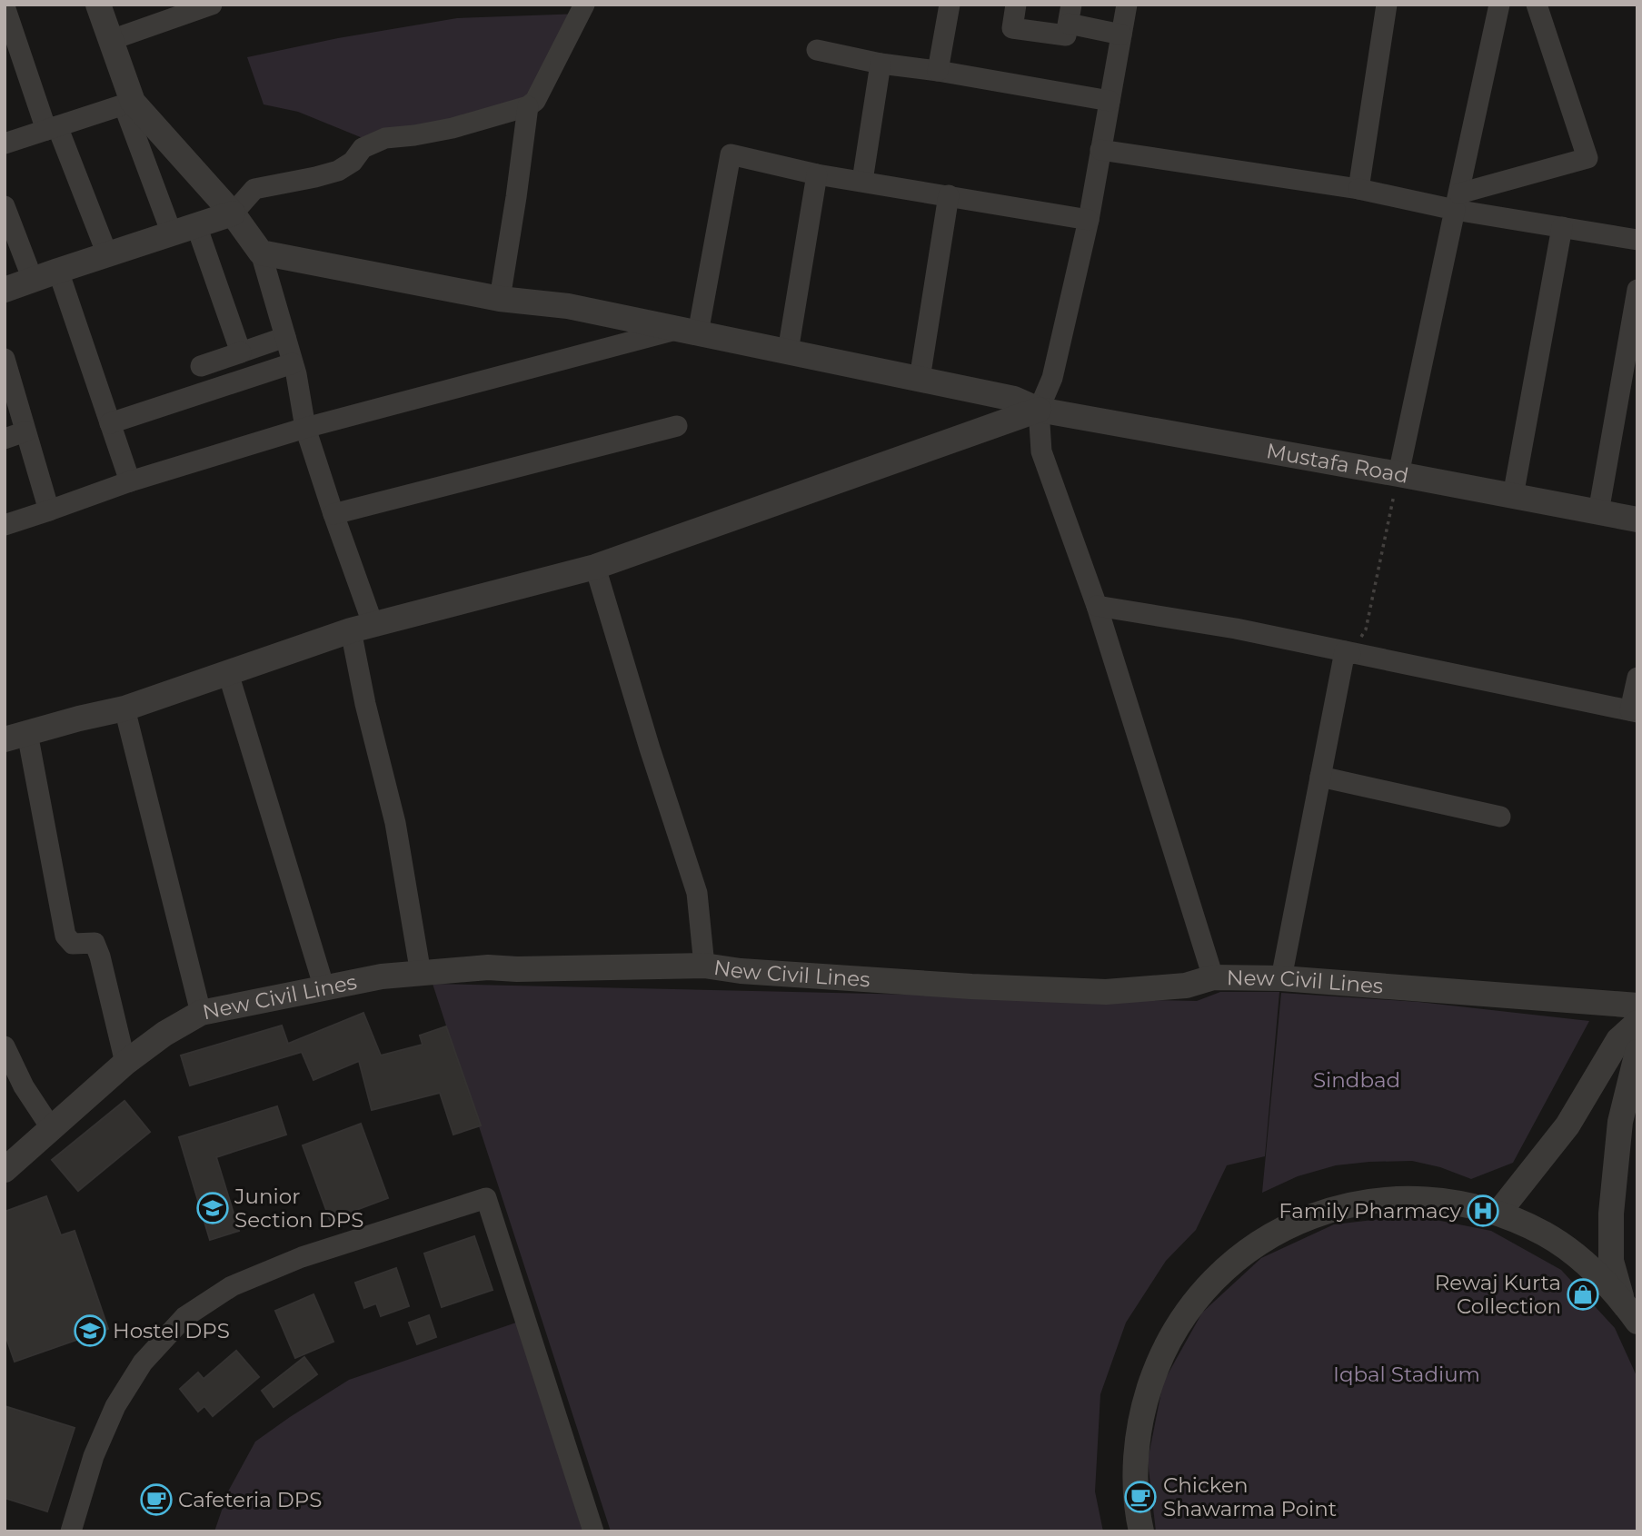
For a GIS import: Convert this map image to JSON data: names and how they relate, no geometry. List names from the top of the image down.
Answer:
{
  "streets": {
    "street": ["Mustafa Road", "New Civil Lines"]
  },
  "parks": ["Sindbad", "Iqbal Stadium"],
  "places": {
    "school or university": ["Junior Section DPS", "Hostel DPS"],
    "hospital": ["Family Pharmacy"],
    "shop": ["Rewaj Kurta Collection"],
    "cafe": ["Chicken Shawarma Point", "Cafeteria DPS"]
  }
}
